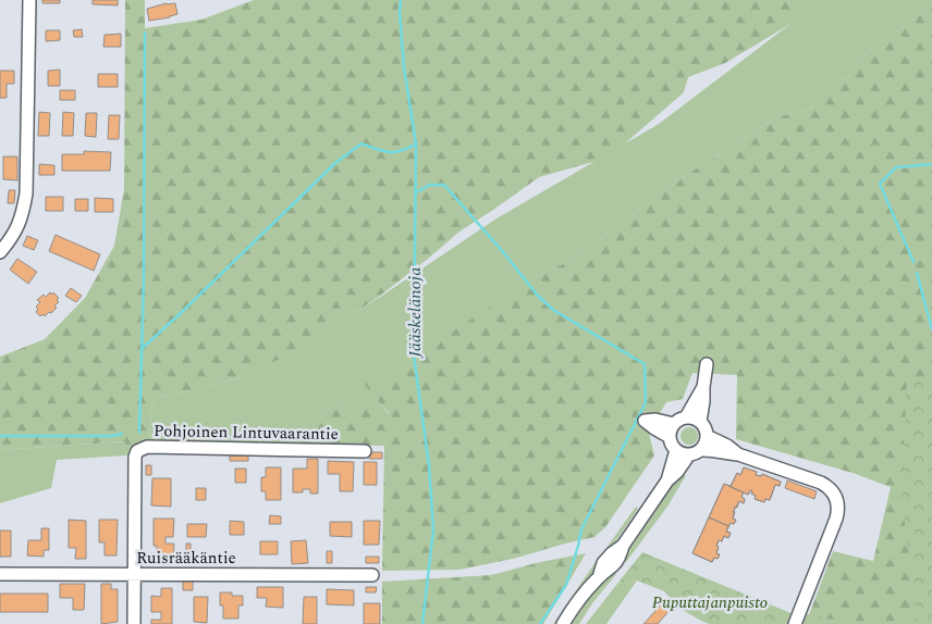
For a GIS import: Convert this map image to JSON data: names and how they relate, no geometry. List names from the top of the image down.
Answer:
{
  "streets": {
    "street": ["Pohjoinen Lintuvaarantie", "Ruisrääkäntie"]
  },
  "crossings": [
    ["Pohjoinen Lintuvaarantie", "Ruisrääkäntie"]
  ],
  "water": ["Jääskelänoja"],
  "parks": ["Puputtajanpuisto"]
}
